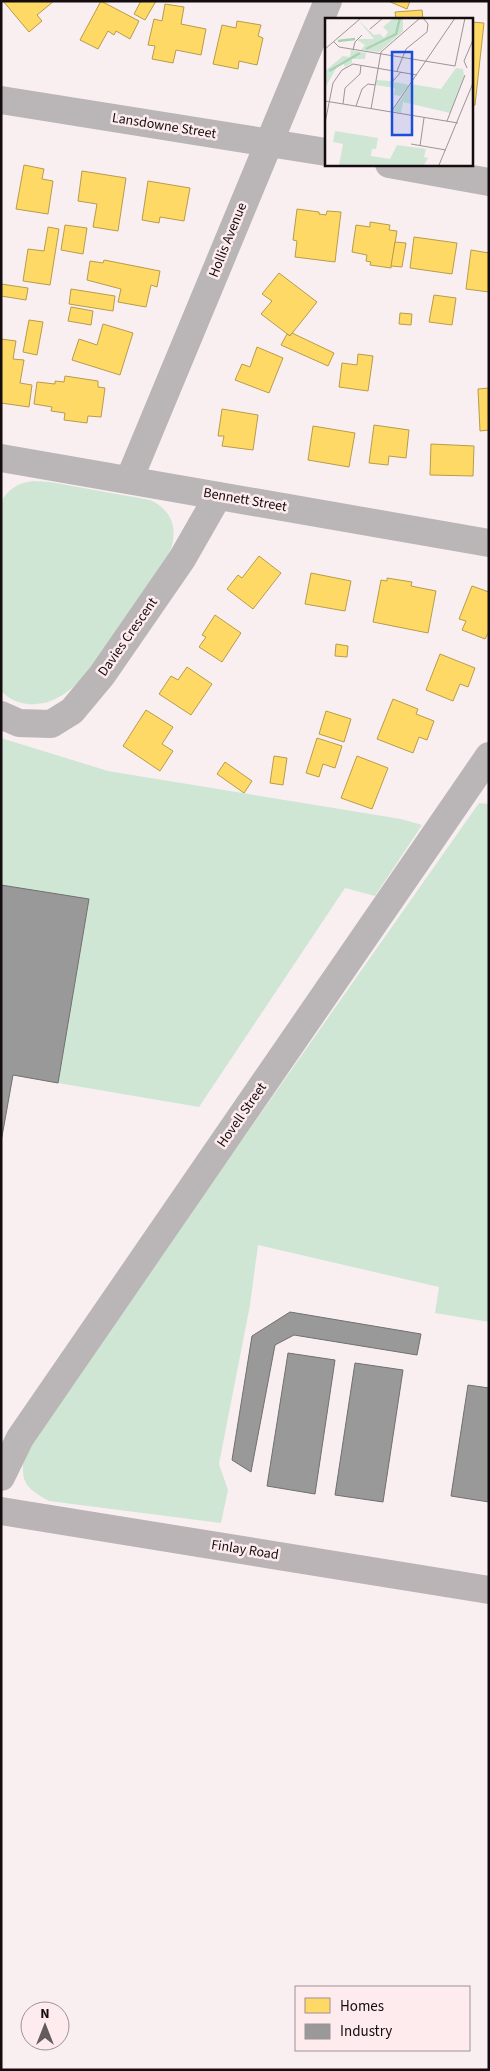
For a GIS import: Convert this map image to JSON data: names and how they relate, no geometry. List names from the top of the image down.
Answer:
{
  "streets": {
    "street": [
      "Lansdowne Street",
      "Hollis Avenue",
      "Bennett Street",
      "Davies Crescent",
      "Hovell Street",
      "Finlay Road"
    ]
  },
  "crossings": [
    ["Lansdowne Street", "Hollis Avenue"],
    ["Hollis Avenue", "Bennett Street"],
    ["Bennett Street", "Davies Crescent"]
  ],
  "legend": ["Homes", "Industry"],
  "north": "top"
}
